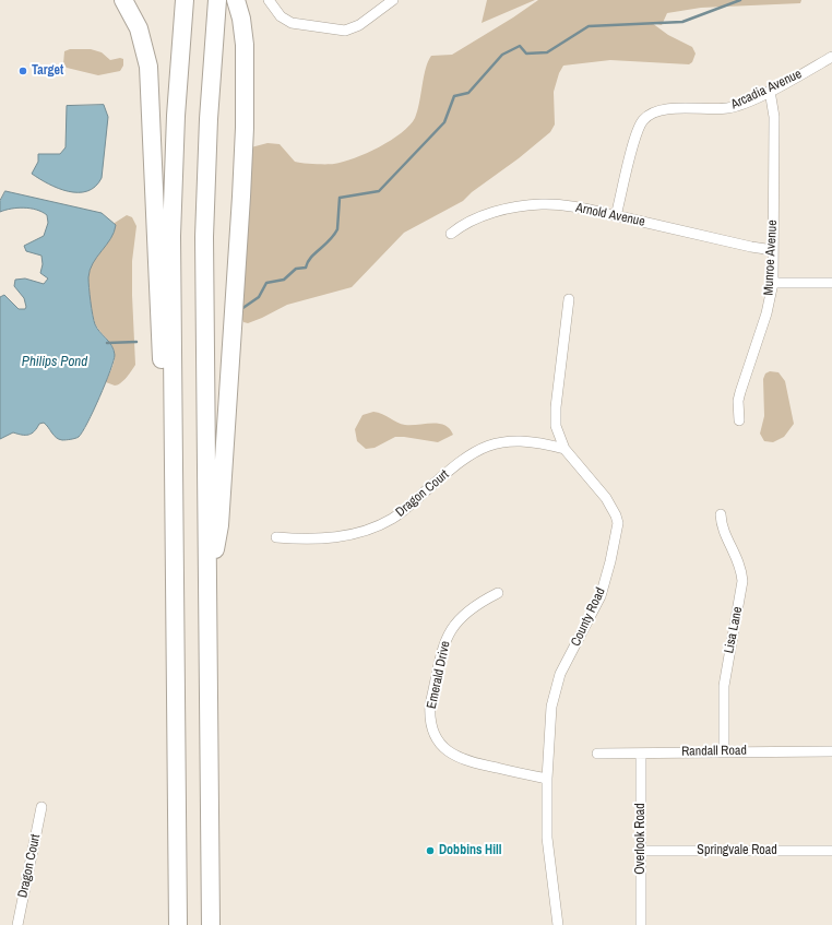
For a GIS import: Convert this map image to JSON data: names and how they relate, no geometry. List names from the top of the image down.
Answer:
{
  "streets": {
    "street": [
      "Arcadia Avenue",
      "Arnold Avenue",
      "Munroe Avenue",
      "Dragon Court",
      "County Road",
      "Lisa Lane",
      "Emerald Drive",
      "Randall Road",
      "Overlook Road",
      "Springvale Road"
    ]
  },
  "crossings": [
    ["Arcadia Avenue", "Arnold Avenue"],
    ["Arcadia Avenue", "Munroe Avenue"],
    ["Arnold Avenue", "Munroe Avenue"],
    ["Dragon Court", "County Road"],
    ["County Road", "Emerald Drive"],
    ["Lisa Lane", "Randall Road"],
    ["Randall Road", "Overlook Road"],
    ["Overlook Road", "Springvale Road"]
  ],
  "water": ["Philips Pond"],
  "places": ["Target", "Dobbins Hill"]
}
